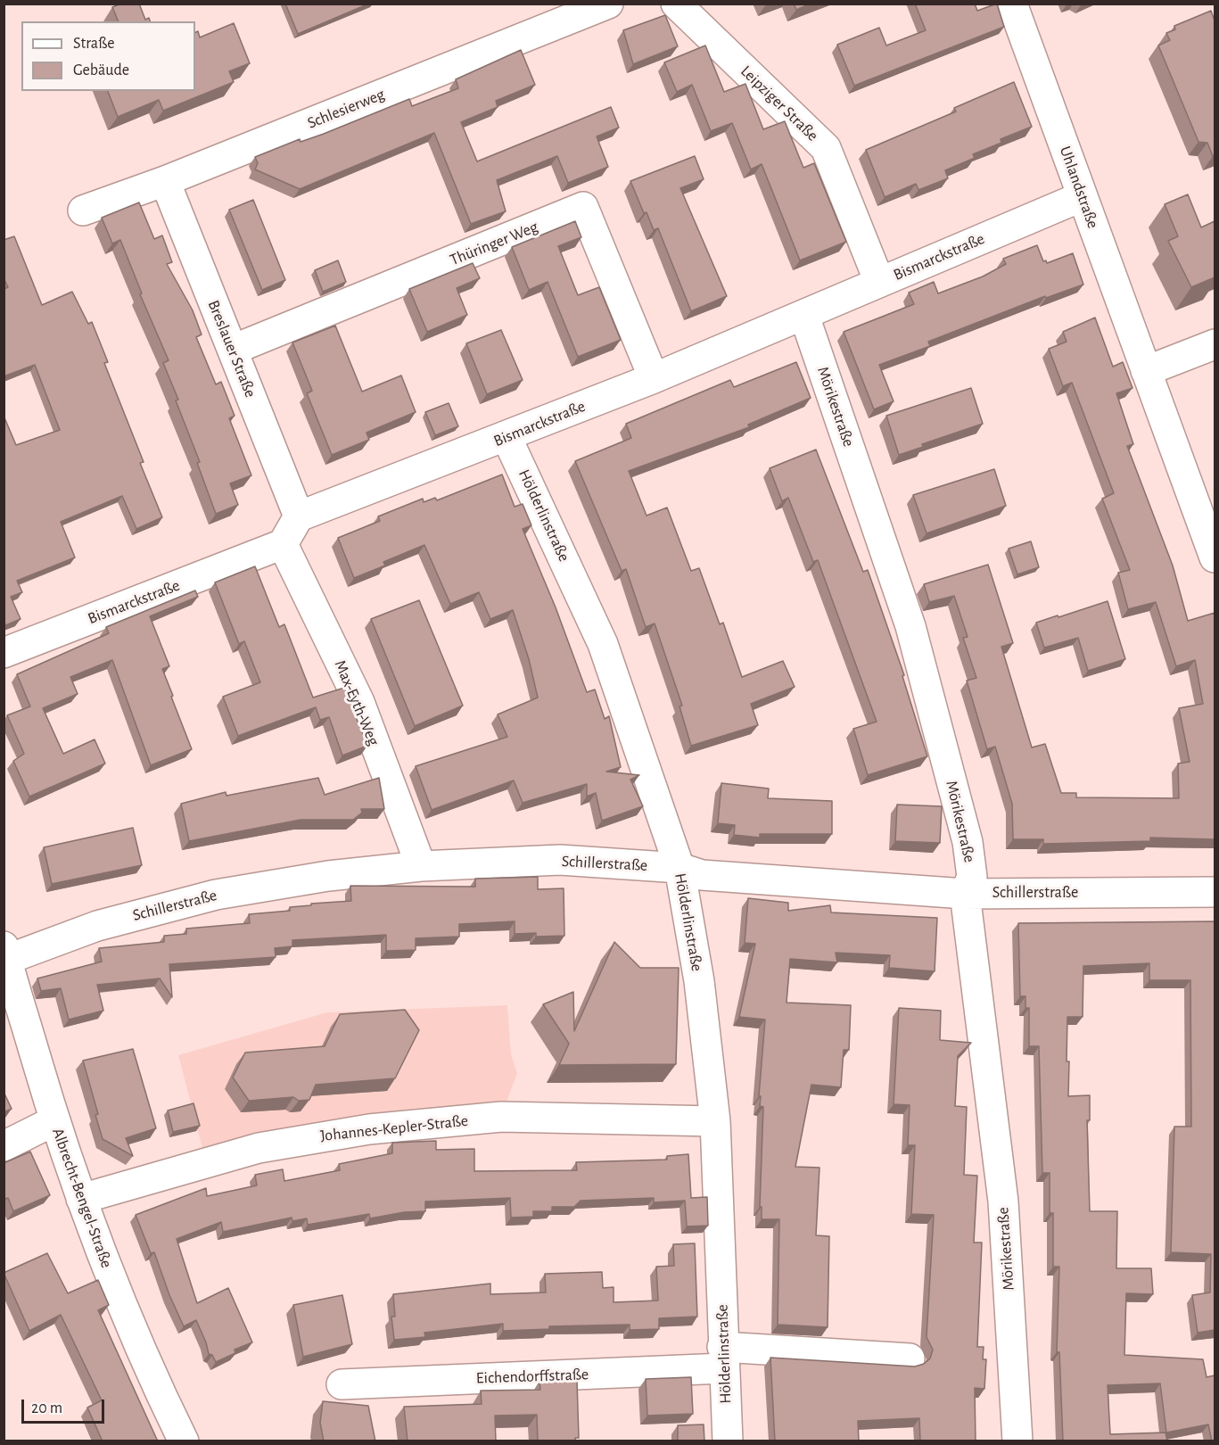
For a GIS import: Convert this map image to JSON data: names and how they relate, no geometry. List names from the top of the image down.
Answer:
{
  "streets": {
    "street": [
      "Leipziger Straße",
      "Schlesierweg",
      "Uhlandstraße",
      "Thüringer Weg",
      "Bismarckstraße",
      "Breslauer Straße",
      "Mörikestraße",
      "Hölderlinstraße",
      "Max-Eyth-Weg",
      "Schillerstraße",
      "Johannes-Kepler-Straße",
      "Albrecht-Bengel-Straße",
      "Eichendorffstraße"
    ]
  },
  "crossings": [
    ["Leipziger Straße", "Bismarckstraße"],
    ["Schlesierweg", "Breslauer Straße"],
    ["Uhlandstraße", "Bismarckstraße"],
    ["Thüringer Weg", "Bismarckstraße"],
    ["Thüringer Weg", "Breslauer Straße"],
    ["Bismarckstraße", "Breslauer Straße"],
    ["Bismarckstraße", "Mörikestraße"],
    ["Bismarckstraße", "Hölderlinstraße"],
    ["Bismarckstraße", "Max-Eyth-Weg"],
    ["Mörikestraße", "Schillerstraße"],
    ["Hölderlinstraße", "Schillerstraße"],
    ["Hölderlinstraße", "Johannes-Kepler-Straße"],
    ["Hölderlinstraße", "Eichendorffstraße"],
    ["Max-Eyth-Weg", "Schillerstraße"],
    ["Schillerstraße", "Albrecht-Bengel-Straße"],
    ["Johannes-Kepler-Straße", "Albrecht-Bengel-Straße"]
  ],
  "legend": ["Straße", "Gebäude"],
  "scale_bar": "20 m"
}
